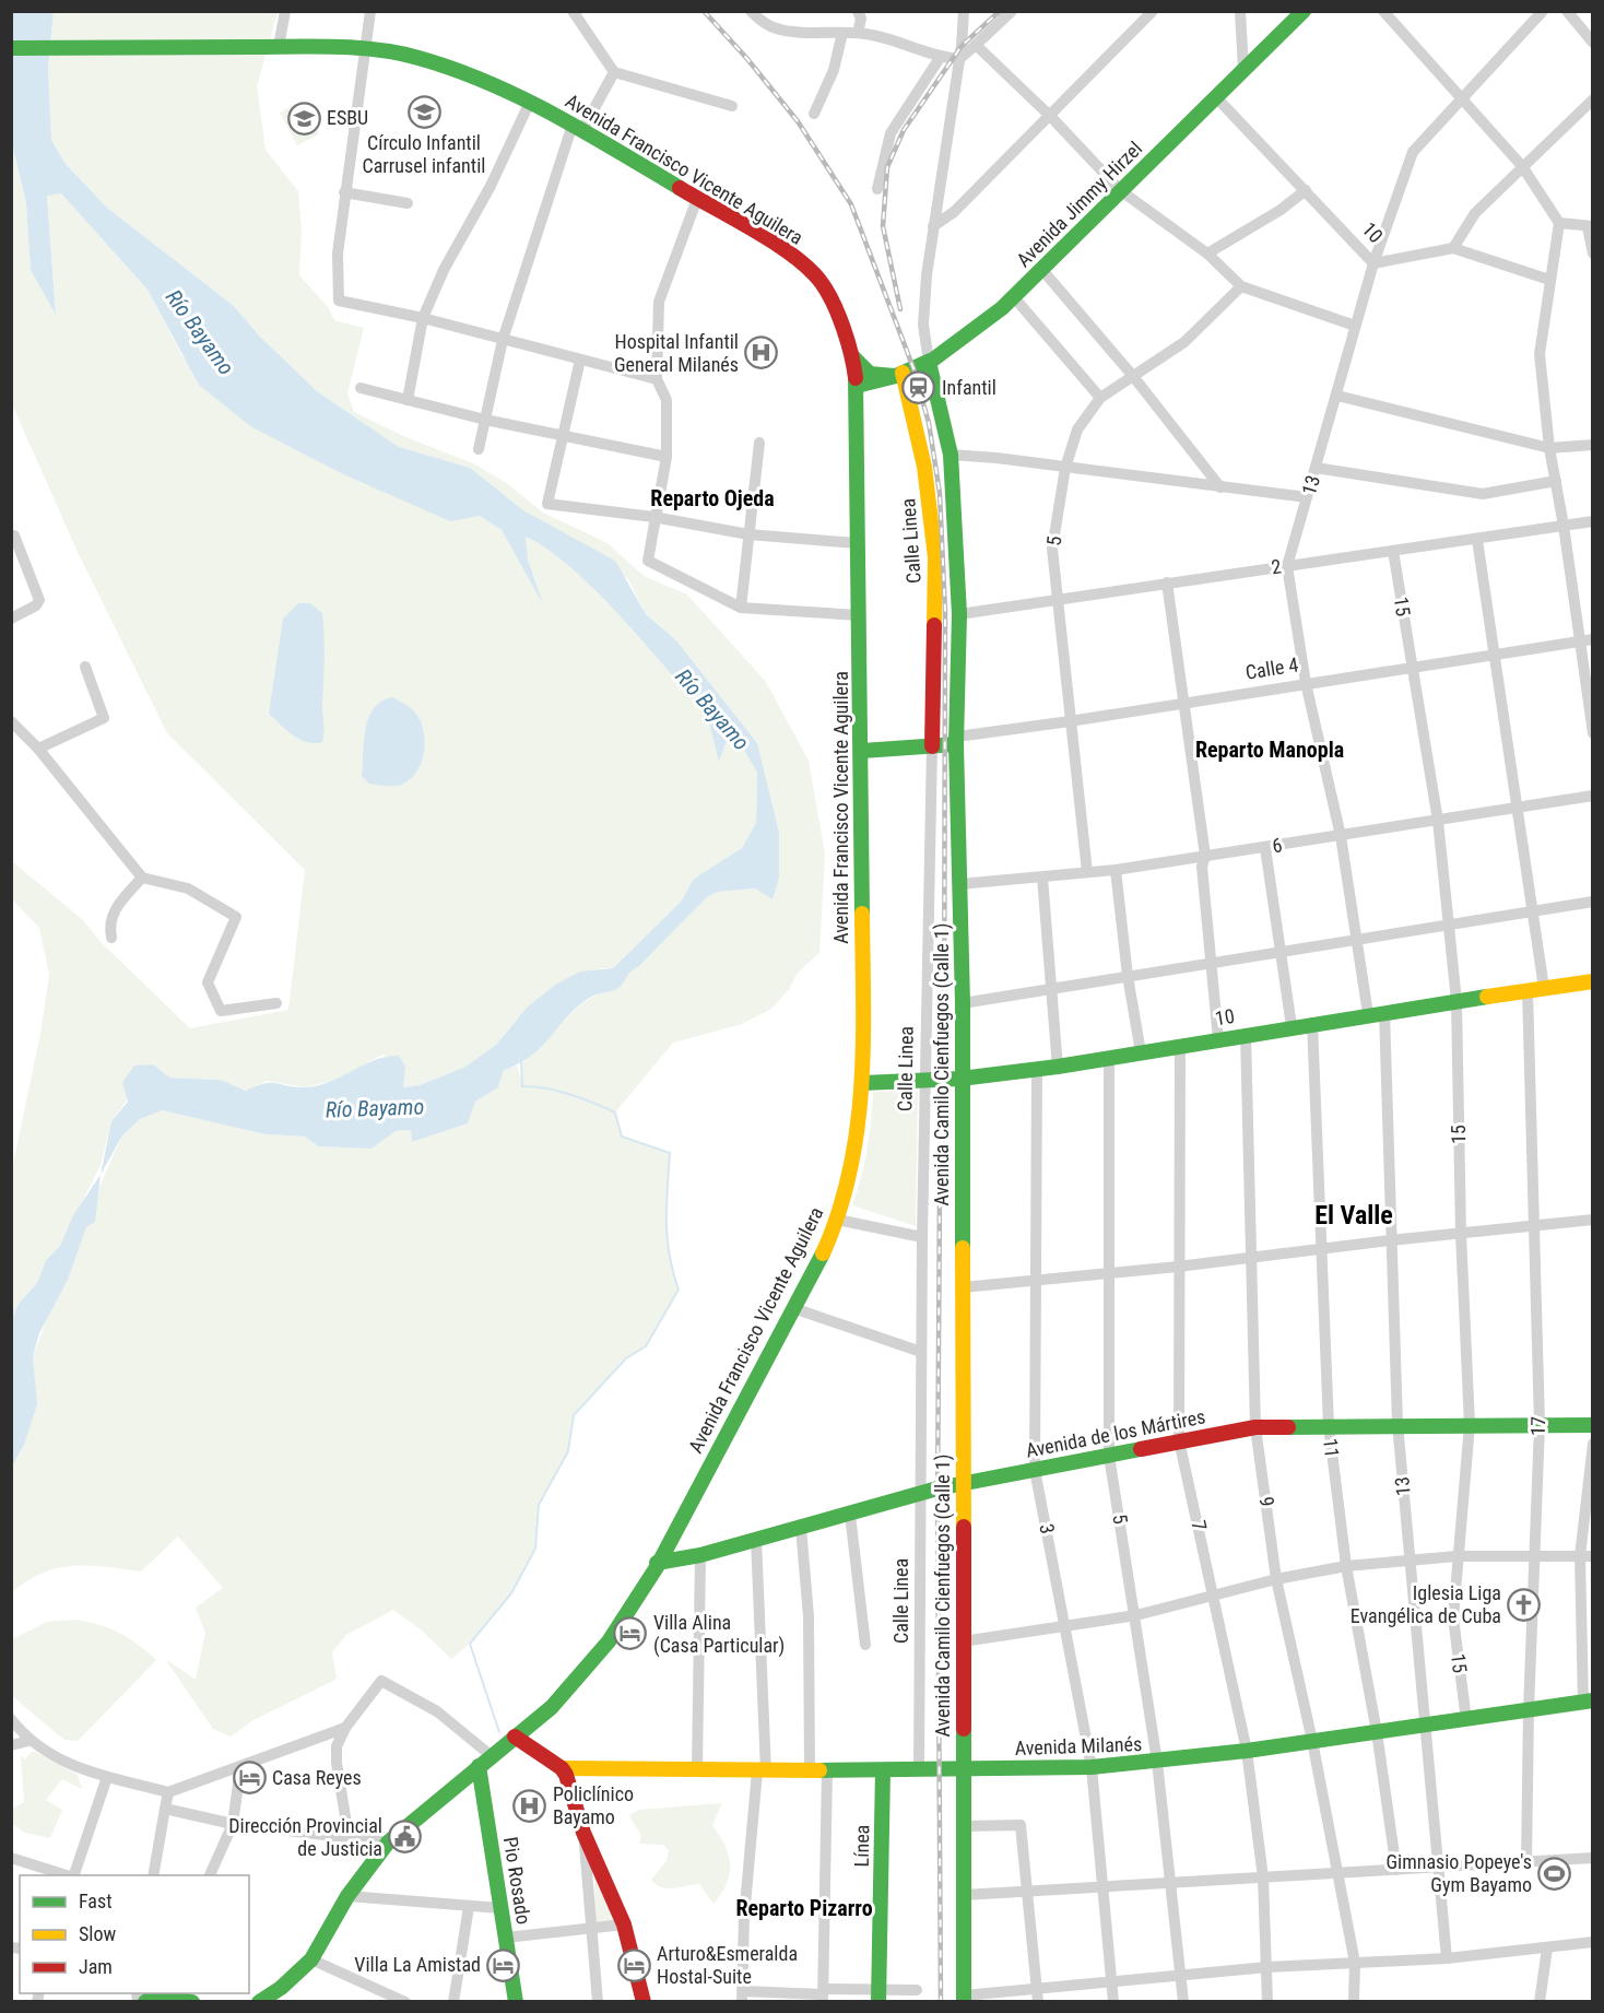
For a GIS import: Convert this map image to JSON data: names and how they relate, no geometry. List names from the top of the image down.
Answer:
{
  "streets": {
    "main road": [
      "Avenida Francisco Vicente Aguilera",
      "Avenida Jimmy Hirzel",
      "10",
      "Calle Linea",
      "Calle 4",
      "Avenida Camilo Cienfuegos (Calle 1)",
      "Avenida de los Mártires",
      "Avenida Milanés",
      "Línea",
      "Pio Rosado"
    ],
    "street": [
      "13",
      "5",
      "2",
      "15",
      "6",
      "17",
      "11",
      "9",
      "7",
      "3"
    ]
  },
  "crossings": [
    ["Avenida Francisco Vicente Aguilera", "Avenida Jimmy Hirzel"],
    ["Avenida Francisco Vicente Aguilera", "10"],
    ["Avenida Francisco Vicente Aguilera", "Calle 4"],
    ["Avenida Francisco Vicente Aguilera", "Avenida de los Mártires"],
    ["Avenida Francisco Vicente Aguilera", "Pio Rosado"],
    ["Avenida Jimmy Hirzel", "10"],
    ["Avenida Jimmy Hirzel", "Calle Linea"],
    ["Avenida Jimmy Hirzel", "Avenida Camilo Cienfuegos (Calle 1)"],
    ["10", "13"],
    ["10", "Calle Linea"],
    ["10", "5"],
    ["10", "15"],
    ["10", "Avenida Camilo Cienfuegos (Calle 1)"],
    ["10", "17"],
    ["10", "11"],
    ["10", "9"],
    ["10", "7"],
    ["10", "3"],
    ["13", "2"],
    ["13", "Calle 4"],
    ["13", "6"],
    ["13", "Avenida de los Mártires"],
    ["13", "Avenida Milanés"],
    ["Calle Linea", "Calle 4"],
    ["Calle Linea", "Avenida de los Mártires"],
    ["Calle Linea", "Avenida Milanés"],
    ["5", "2"],
    ["5", "Calle 4"],
    ["5", "6"],
    ["5", "Avenida de los Mártires"],
    ["5", "Avenida Milanés"],
    ["2", "15"],
    ["2", "Avenida Camilo Cienfuegos (Calle 1)"],
    ["15", "Calle 4"],
    ["15", "6"],
    ["15", "Avenida de los Mártires"],
    ["15", "Avenida Milanés"],
    ["Calle 4", "Avenida Camilo Cienfuegos (Calle 1)"],
    ["6", "Avenida Camilo Cienfuegos (Calle 1)"],
    ["Avenida Camilo Cienfuegos (Calle 1)", "Avenida de los Mártires"],
    ["Avenida Camilo Cienfuegos (Calle 1)", "Avenida Milanés"],
    ["17", "Avenida de los Mártires"],
    ["17", "Avenida Milanés"],
    ["Avenida de los Mártires", "11"],
    ["Avenida de los Mártires", "9"],
    ["Avenida de los Mártires", "7"],
    ["Avenida de los Mártires", "3"],
    ["11", "Avenida Milanés"],
    ["9", "Avenida Milanés"],
    ["7", "Avenida Milanés"],
    ["3", "Avenida Milanés"],
    ["Avenida Milanés", "Línea"]
  ],
  "districts": [
    "Reparto Ojeda",
    "Reparto Manopla",
    "El Valle",
    "Reparto Pizarro"
  ],
  "water": ["Río Bayamo"],
  "places": {
    "school or university": ["Círculo Infantil Carrusel infantil", "ESBU"],
    "hospital": ["Hospital Infantil General Milanés", "Policlínico Bayamo"],
    "station": ["Infantil"],
    "church": ["Iglesia Liga Evangélica de Cuba"],
    "hotel": [
      "Villa Alina (Casa Particular)",
      "Casa Reyes",
      "Villa La Amistad",
      "Arturo&Esmeralda Hostal-Suite"
    ],
    "public building": ["Dirección Provincial de Justicia"],
    "sports": ["Gimnasio Popeye's Gym Bayamo"]
  },
  "legend": ["Fast", "Slow", "Jam"]
}
